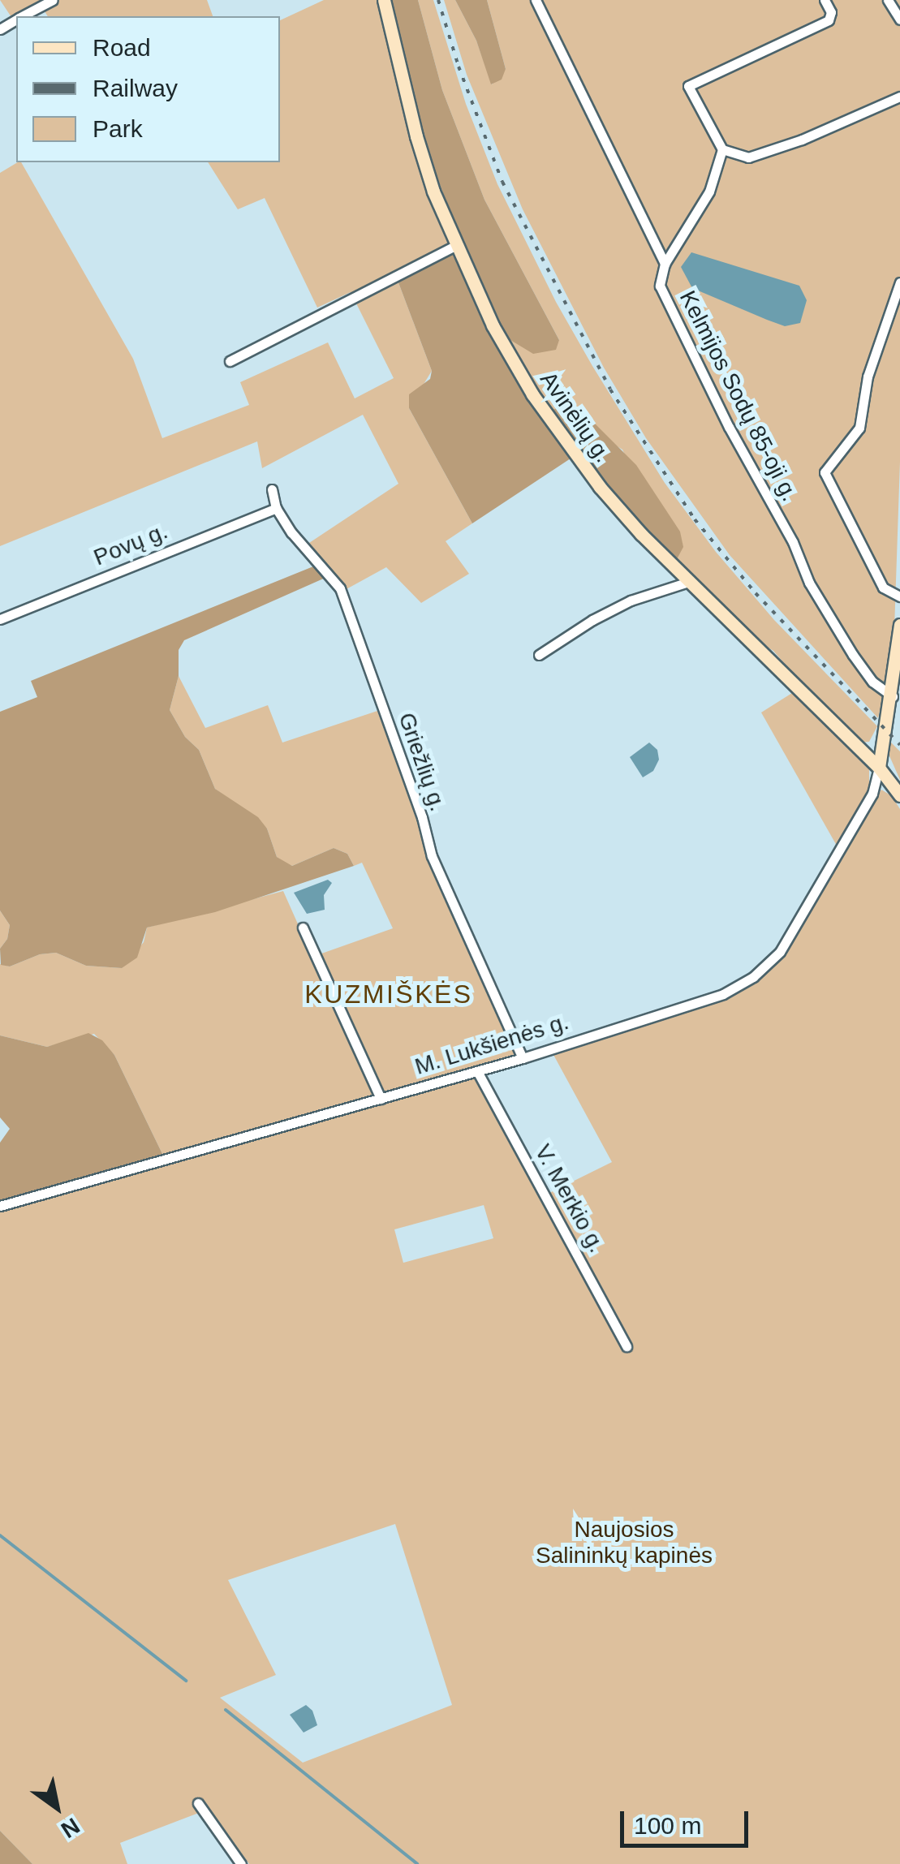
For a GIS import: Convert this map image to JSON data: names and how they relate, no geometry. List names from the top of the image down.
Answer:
{
  "streets": {
    "main road": ["Avinėlių g."],
    "street": [
      "Kelmijos Sodų 85-oji g.",
      "Povų g.",
      "Griežlių g.",
      "M. Lukšienės g.",
      "V. Merkio g."
    ]
  },
  "crossings": [
    ["Avinėlių g.", "M. Lukšienės g."],
    ["Povų g.", "Griežlių g."],
    ["Griežlių g.", "M. Lukšienės g."],
    ["M. Lukšienės g.", "V. Merkio g."]
  ],
  "districts": ["KUZMIŠKĖS"],
  "parks": ["Naujosios Salininkų kapinės"],
  "legend": ["Road", "Railway", "Park"],
  "scale_bar": "100 m",
  "north": "bottom right"
}
